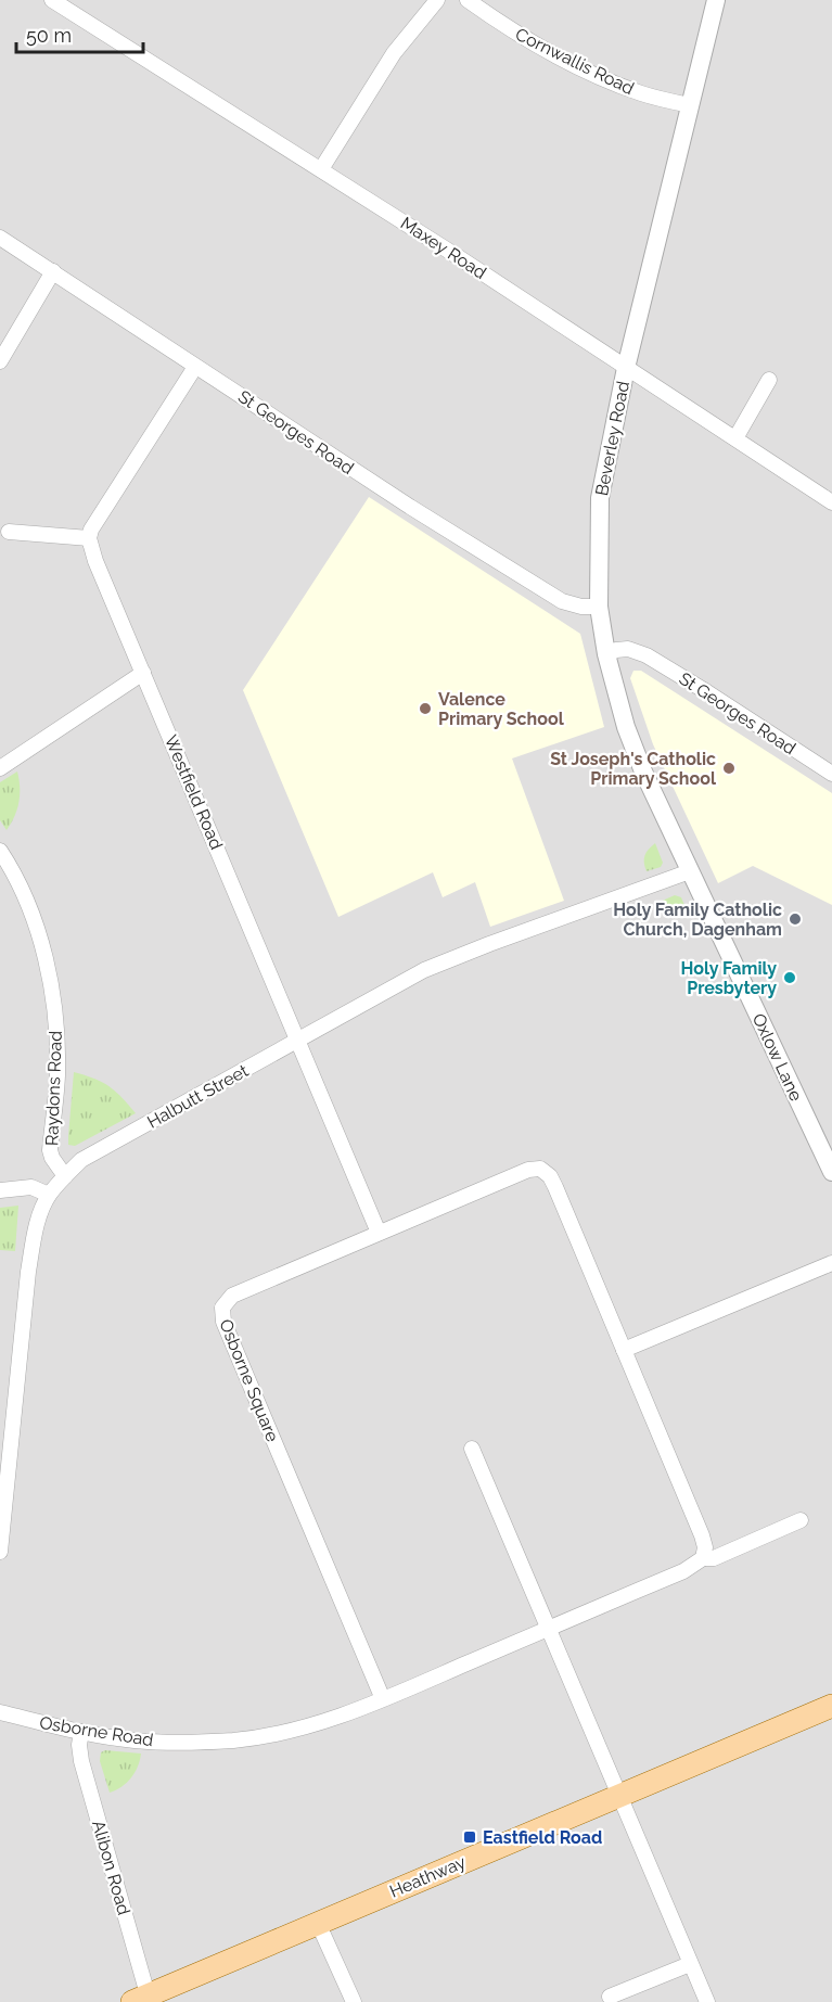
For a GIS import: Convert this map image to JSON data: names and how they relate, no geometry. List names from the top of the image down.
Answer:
{
  "streets": {
    "main road": ["Heathway"],
    "street": [
      "Cornwallis Road",
      "Maxey Road",
      "St Georges Road",
      "Beverley Road",
      "Westfield Road",
      "Oxlow Lane",
      "Raydons Road",
      "Halbutt Street",
      "Osborne Square",
      "Osborne Road",
      "Alibon Road"
    ]
  },
  "crossings": [
    ["Cornwallis Road", "Beverley Road"],
    ["Maxey Road", "Beverley Road"],
    ["St Georges Road", "Beverley Road"],
    ["Beverley Road", "Oxlow Lane"],
    ["Beverley Road", "Halbutt Street"],
    ["Westfield Road", "Halbutt Street"],
    ["Westfield Road", "Osborne Square"],
    ["Oxlow Lane", "Halbutt Street"],
    ["Raydons Road", "Halbutt Street"],
    ["Osborne Square", "Osborne Road"],
    ["Osborne Road", "Alibon Road"],
    ["Alibon Road", "Heathway"]
  ],
  "places": {
    "other": [
      "Valence Primary School",
      "St Joseph's Catholic Primary School",
      "Holy Family Catholic Church, Dagenham",
      "Holy Family Presbytery"
    ],
    "transit": ["Eastfield Road"]
  },
  "scale_bar": "50 m"
}
